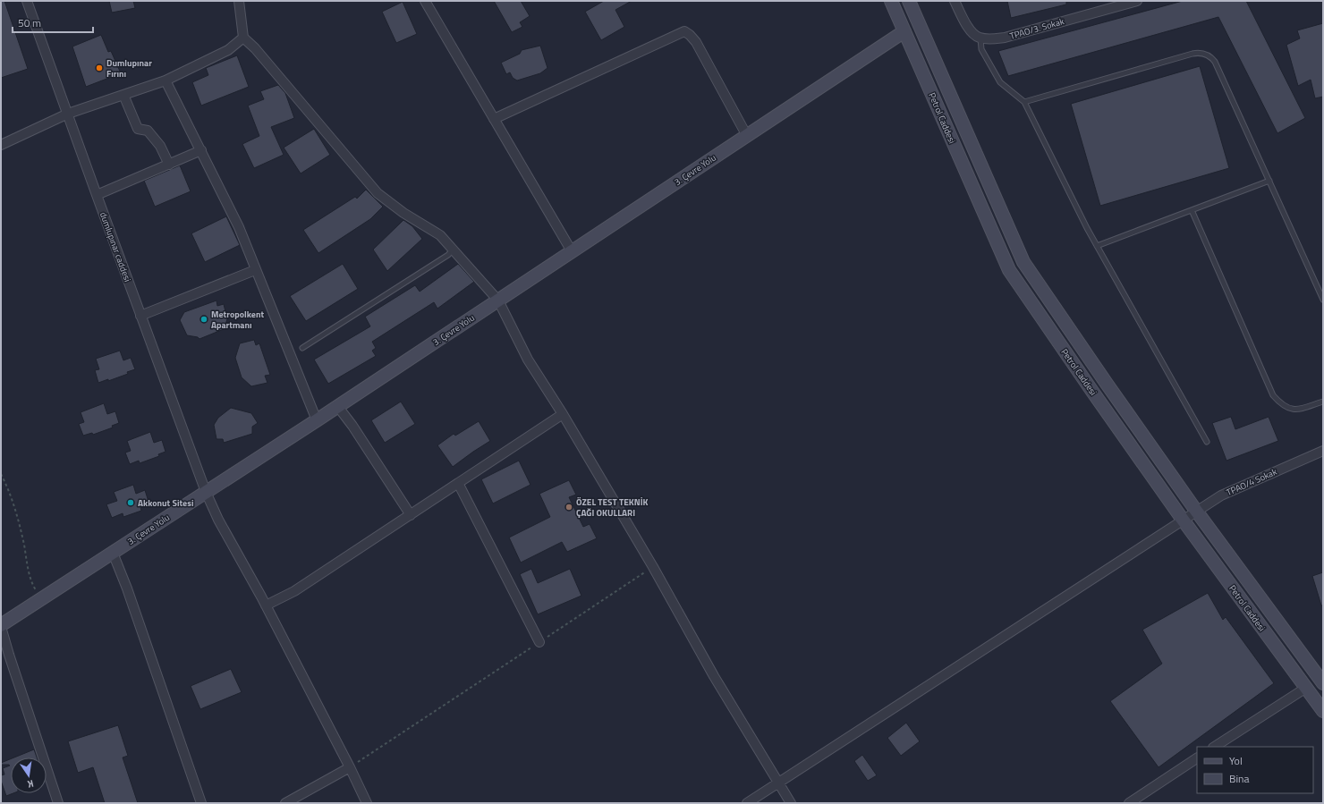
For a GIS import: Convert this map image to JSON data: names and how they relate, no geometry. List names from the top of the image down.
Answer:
{
  "streets": {
    "main road": ["Petrol Caddesi", "3. Çevre Yolu"],
    "street": ["TPAO/3. Sokak", "dumlupınar caddesi", "TPAO/4 Sokak"]
  },
  "crossings": [
    ["Petrol Caddesi", "3. Çevre Yolu"],
    ["Petrol Caddesi", "TPAO/4 Sokak"],
    ["3. Çevre Yolu", "dumlupınar caddesi"]
  ],
  "places": [
    "Dumlupınar Fırını",
    "Metropolkent Apartmanı",
    "Akkonut Sitesi",
    "ÖZEL TEST TEKNİK ÇAĞI OKULLARI"
  ],
  "legend": ["Yol", "Bina"],
  "scale_bar": "50 m",
  "north": "bottom"
}
